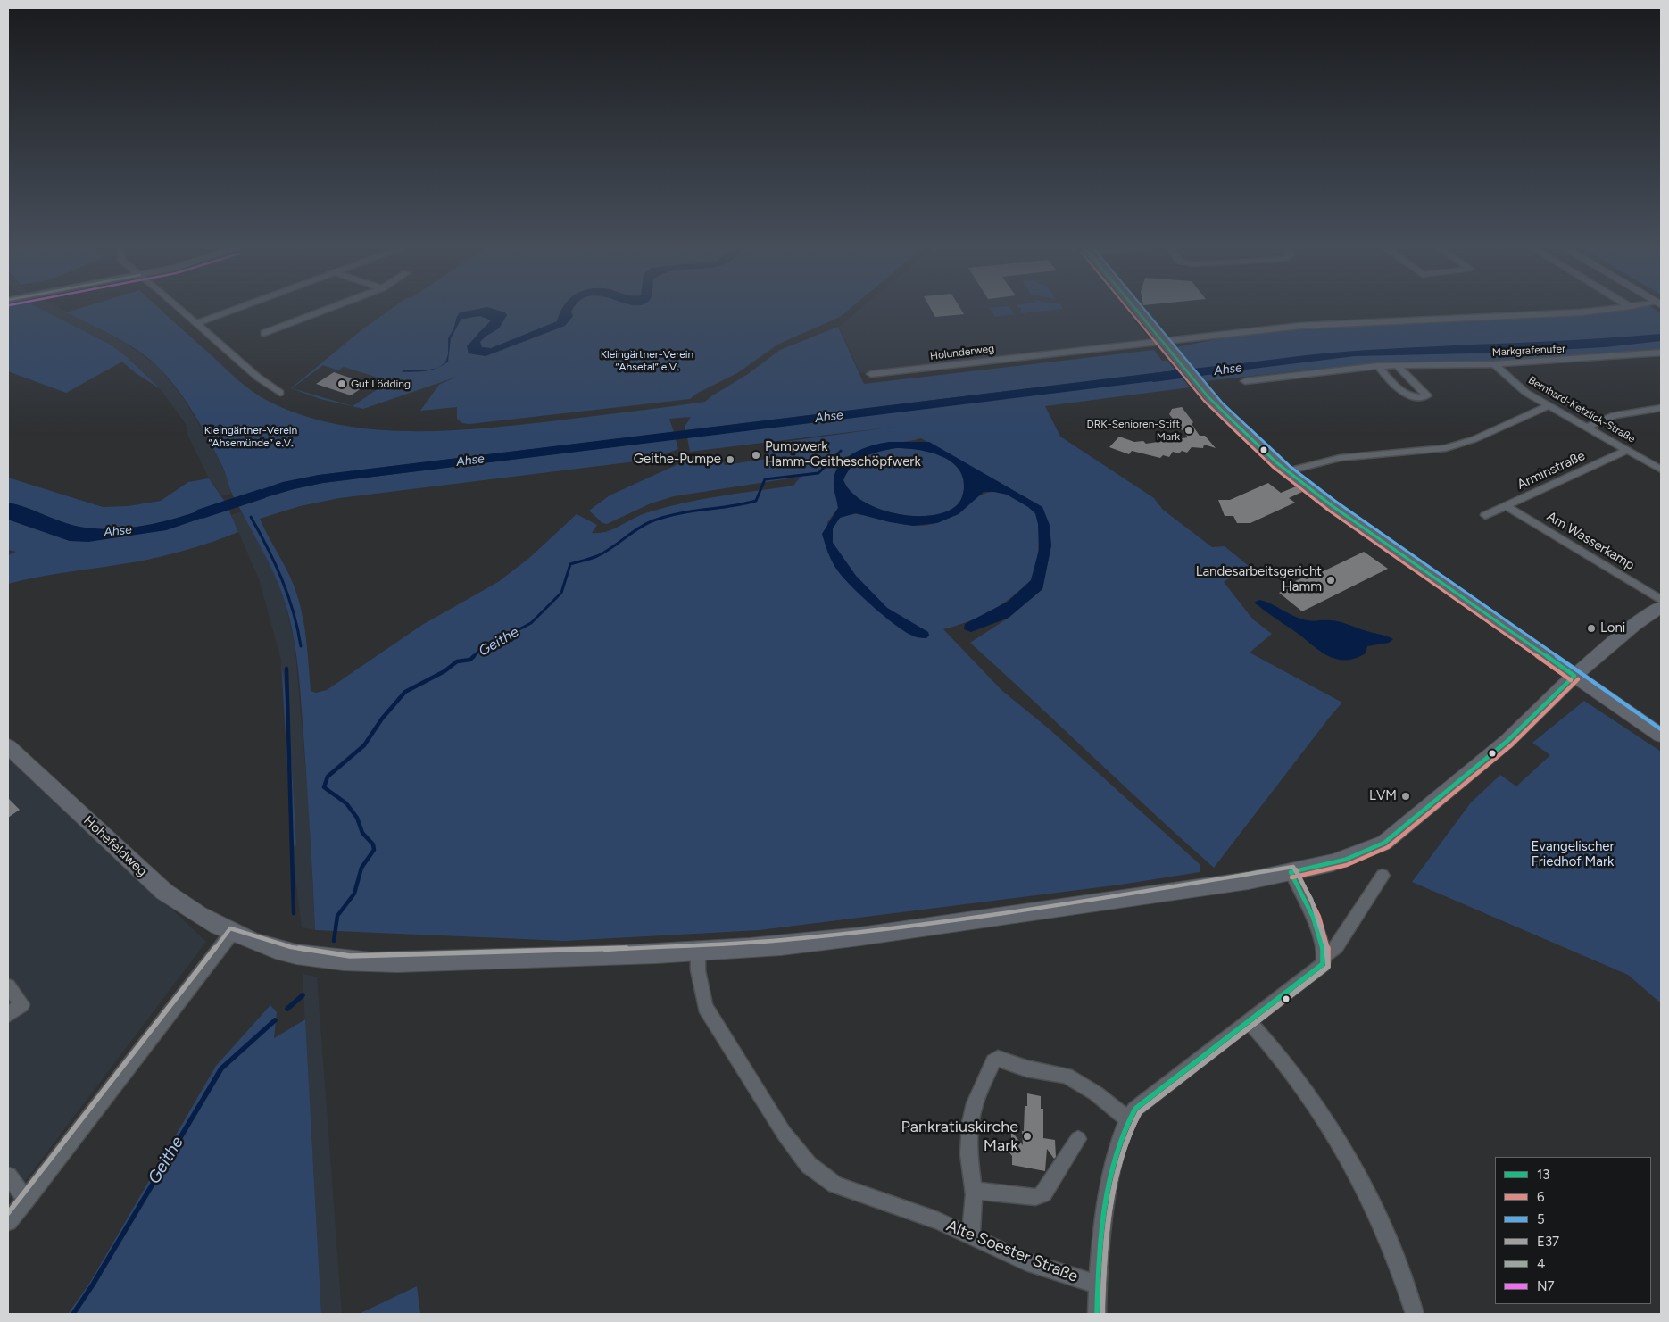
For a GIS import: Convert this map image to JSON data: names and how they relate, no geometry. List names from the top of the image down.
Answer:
{
  "streets": {
    "main road": ["Hohefeldweg"],
    "street": [
      "Markgrafenufer",
      "Holunderweg",
      "Bernhard-Ketzlick-Straße",
      "Arminstraße",
      "Am Wasserkamp",
      "Alte Soester Straße"
    ]
  },
  "crossings": [
    ["Markgrafenufer", "Bernhard-Ketzlick-Straße"],
    ["Bernhard-Ketzlick-Straße", "Arminstraße"],
    ["Arminstraße", "Am Wasserkamp"],
    ["Hohefeldweg", "Alte Soester Straße"]
  ],
  "water": ["Ahse", "Geithe"],
  "parks": ["Kleingärtner-Verein “Ahsetal” e.V.", "Kleingärtner-Verein “Ahsemünde” e.V.", "Evangelischer Friedhof Mark"],
  "places": [
    "Gut Lödding",
    "DRK-Senioren-Stift Mark",
    "Pumpwerk Hamm-Geitheschöpfwerk",
    "Geithe-Pumpe",
    "Landesarbeitsgericht Hamm",
    "Loni",
    "LVM",
    "Pankratiuskirche Mark"
  ],
  "lines": [
    "transit line 13",
    "transit line 6",
    "transit line 5",
    "transit line E37"
  ],
  "legend": [
    "13",
    "6",
    "5",
    "E37",
    "4",
    "N7"
  ]
}
